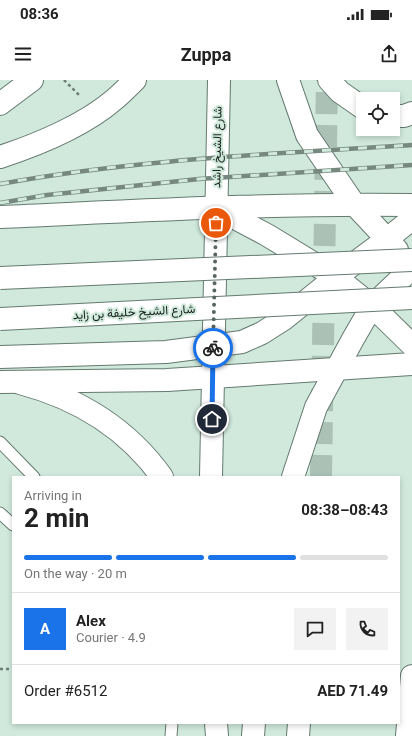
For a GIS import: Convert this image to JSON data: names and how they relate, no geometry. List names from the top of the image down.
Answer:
{
  "streets": {
    "main road": ["شارع الشيخ راشد", "شارع الشيخ خليفة بن زايد"]
  },
  "page": {
    "status": "08:36",
    "header": "Zuppa",
    "heading": ["2 min", "Arriving in", "08:38–08:43"],
    "panel": [
      "Alex",
      "Courier · 4.9",
      "Order #6512",
      "AED 71.49"
    ],
    "bar": "On the way · 20 m",
    "round": "A"
  }
}
